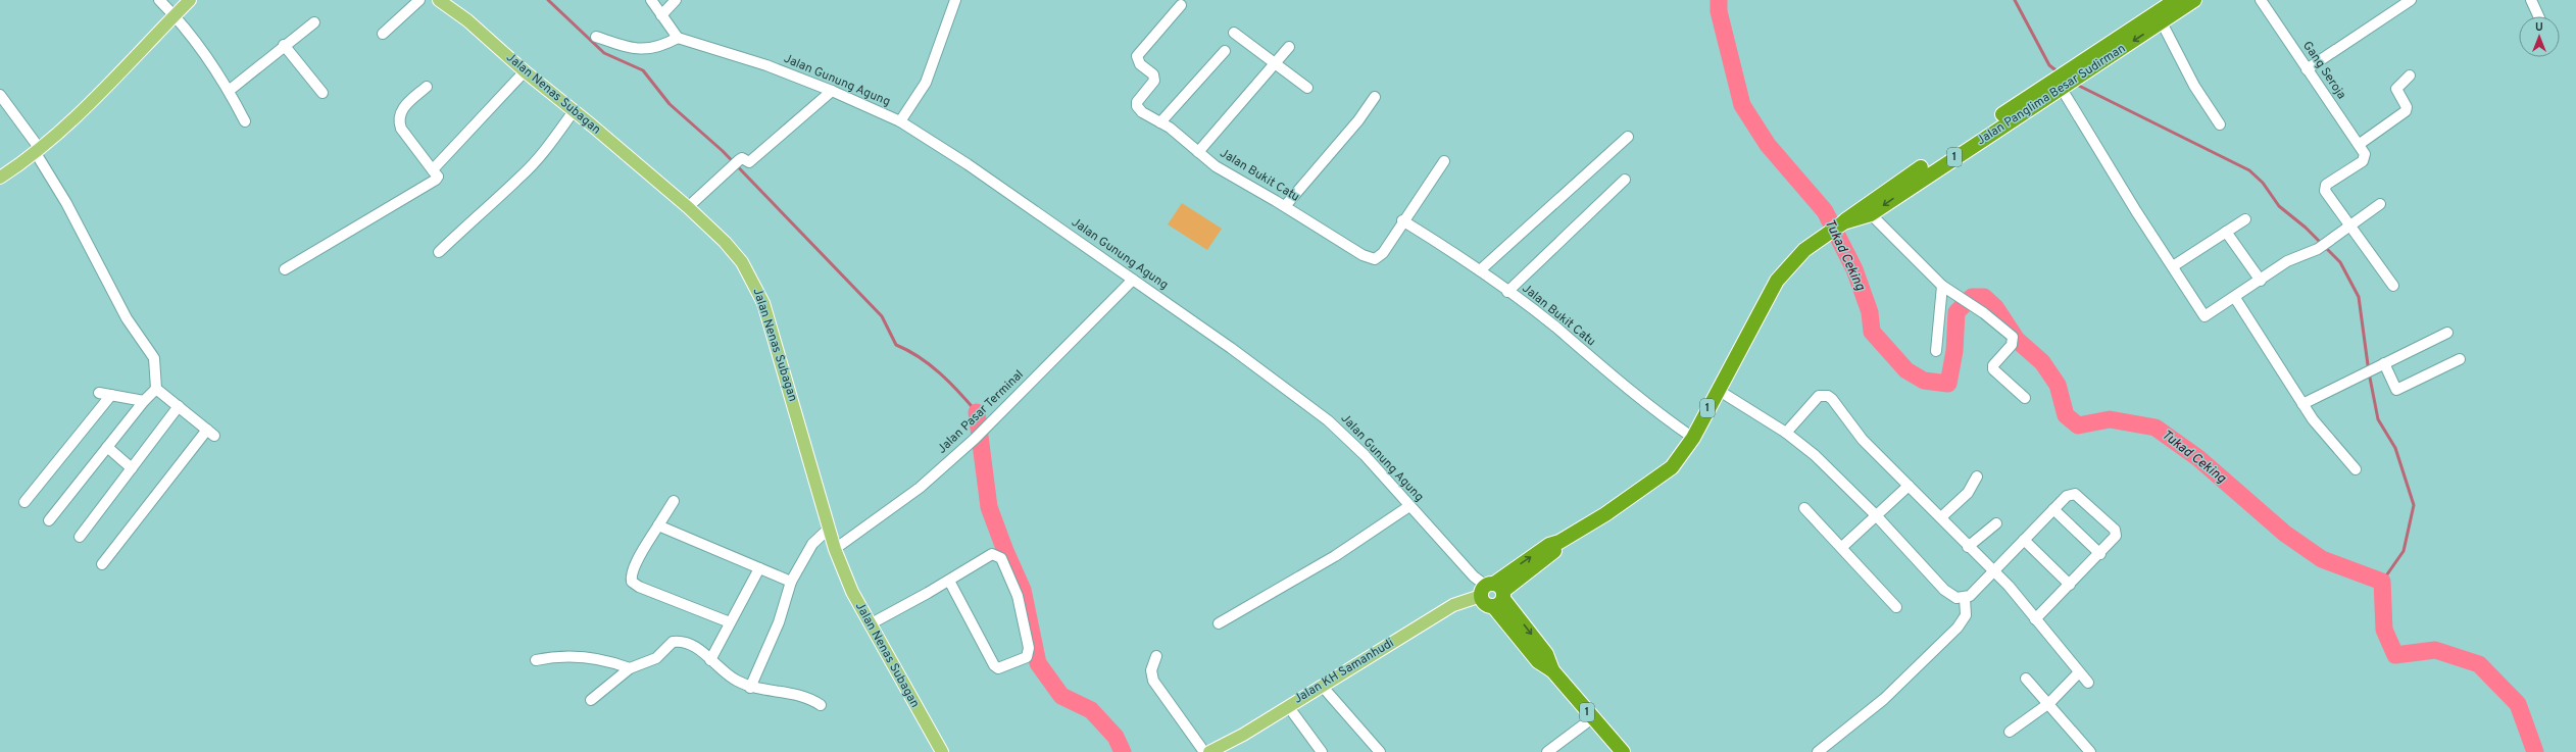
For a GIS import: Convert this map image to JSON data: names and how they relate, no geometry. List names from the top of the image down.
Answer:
{
  "streets": {
    "highway": ["Jalan Panglima Besar Sudirman", "1"],
    "main road": ["Jalan Nenas Subagan", "Jalan KH Samanhudi"],
    "street": [
      "Gang Seroja",
      "Jalan Gunung Agung",
      "Jalan Bukit Catu",
      "Jalan Pasar Terminal"
    ]
  },
  "crossings": [
    ["Jalan Gunung Agung", "Jalan Panglima Besar Sudirman"],
    ["Jalan Gunung Agung", "1"],
    ["Jalan Gunung Agung", "Jalan Pasar Terminal"],
    ["Jalan Gunung Agung", "Jalan KH Samanhudi"],
    ["Jalan Nenas Subagan", "Jalan Pasar Terminal"],
    ["Jalan Panglima Besar Sudirman", "1"],
    ["Jalan Panglima Besar Sudirman", "Jalan Bukit Catu"],
    ["Jalan Panglima Besar Sudirman", "Jalan KH Samanhudi"],
    ["1", "Jalan KH Samanhudi"]
  ],
  "water": ["Tukad Ceking"],
  "north": "top"
}
